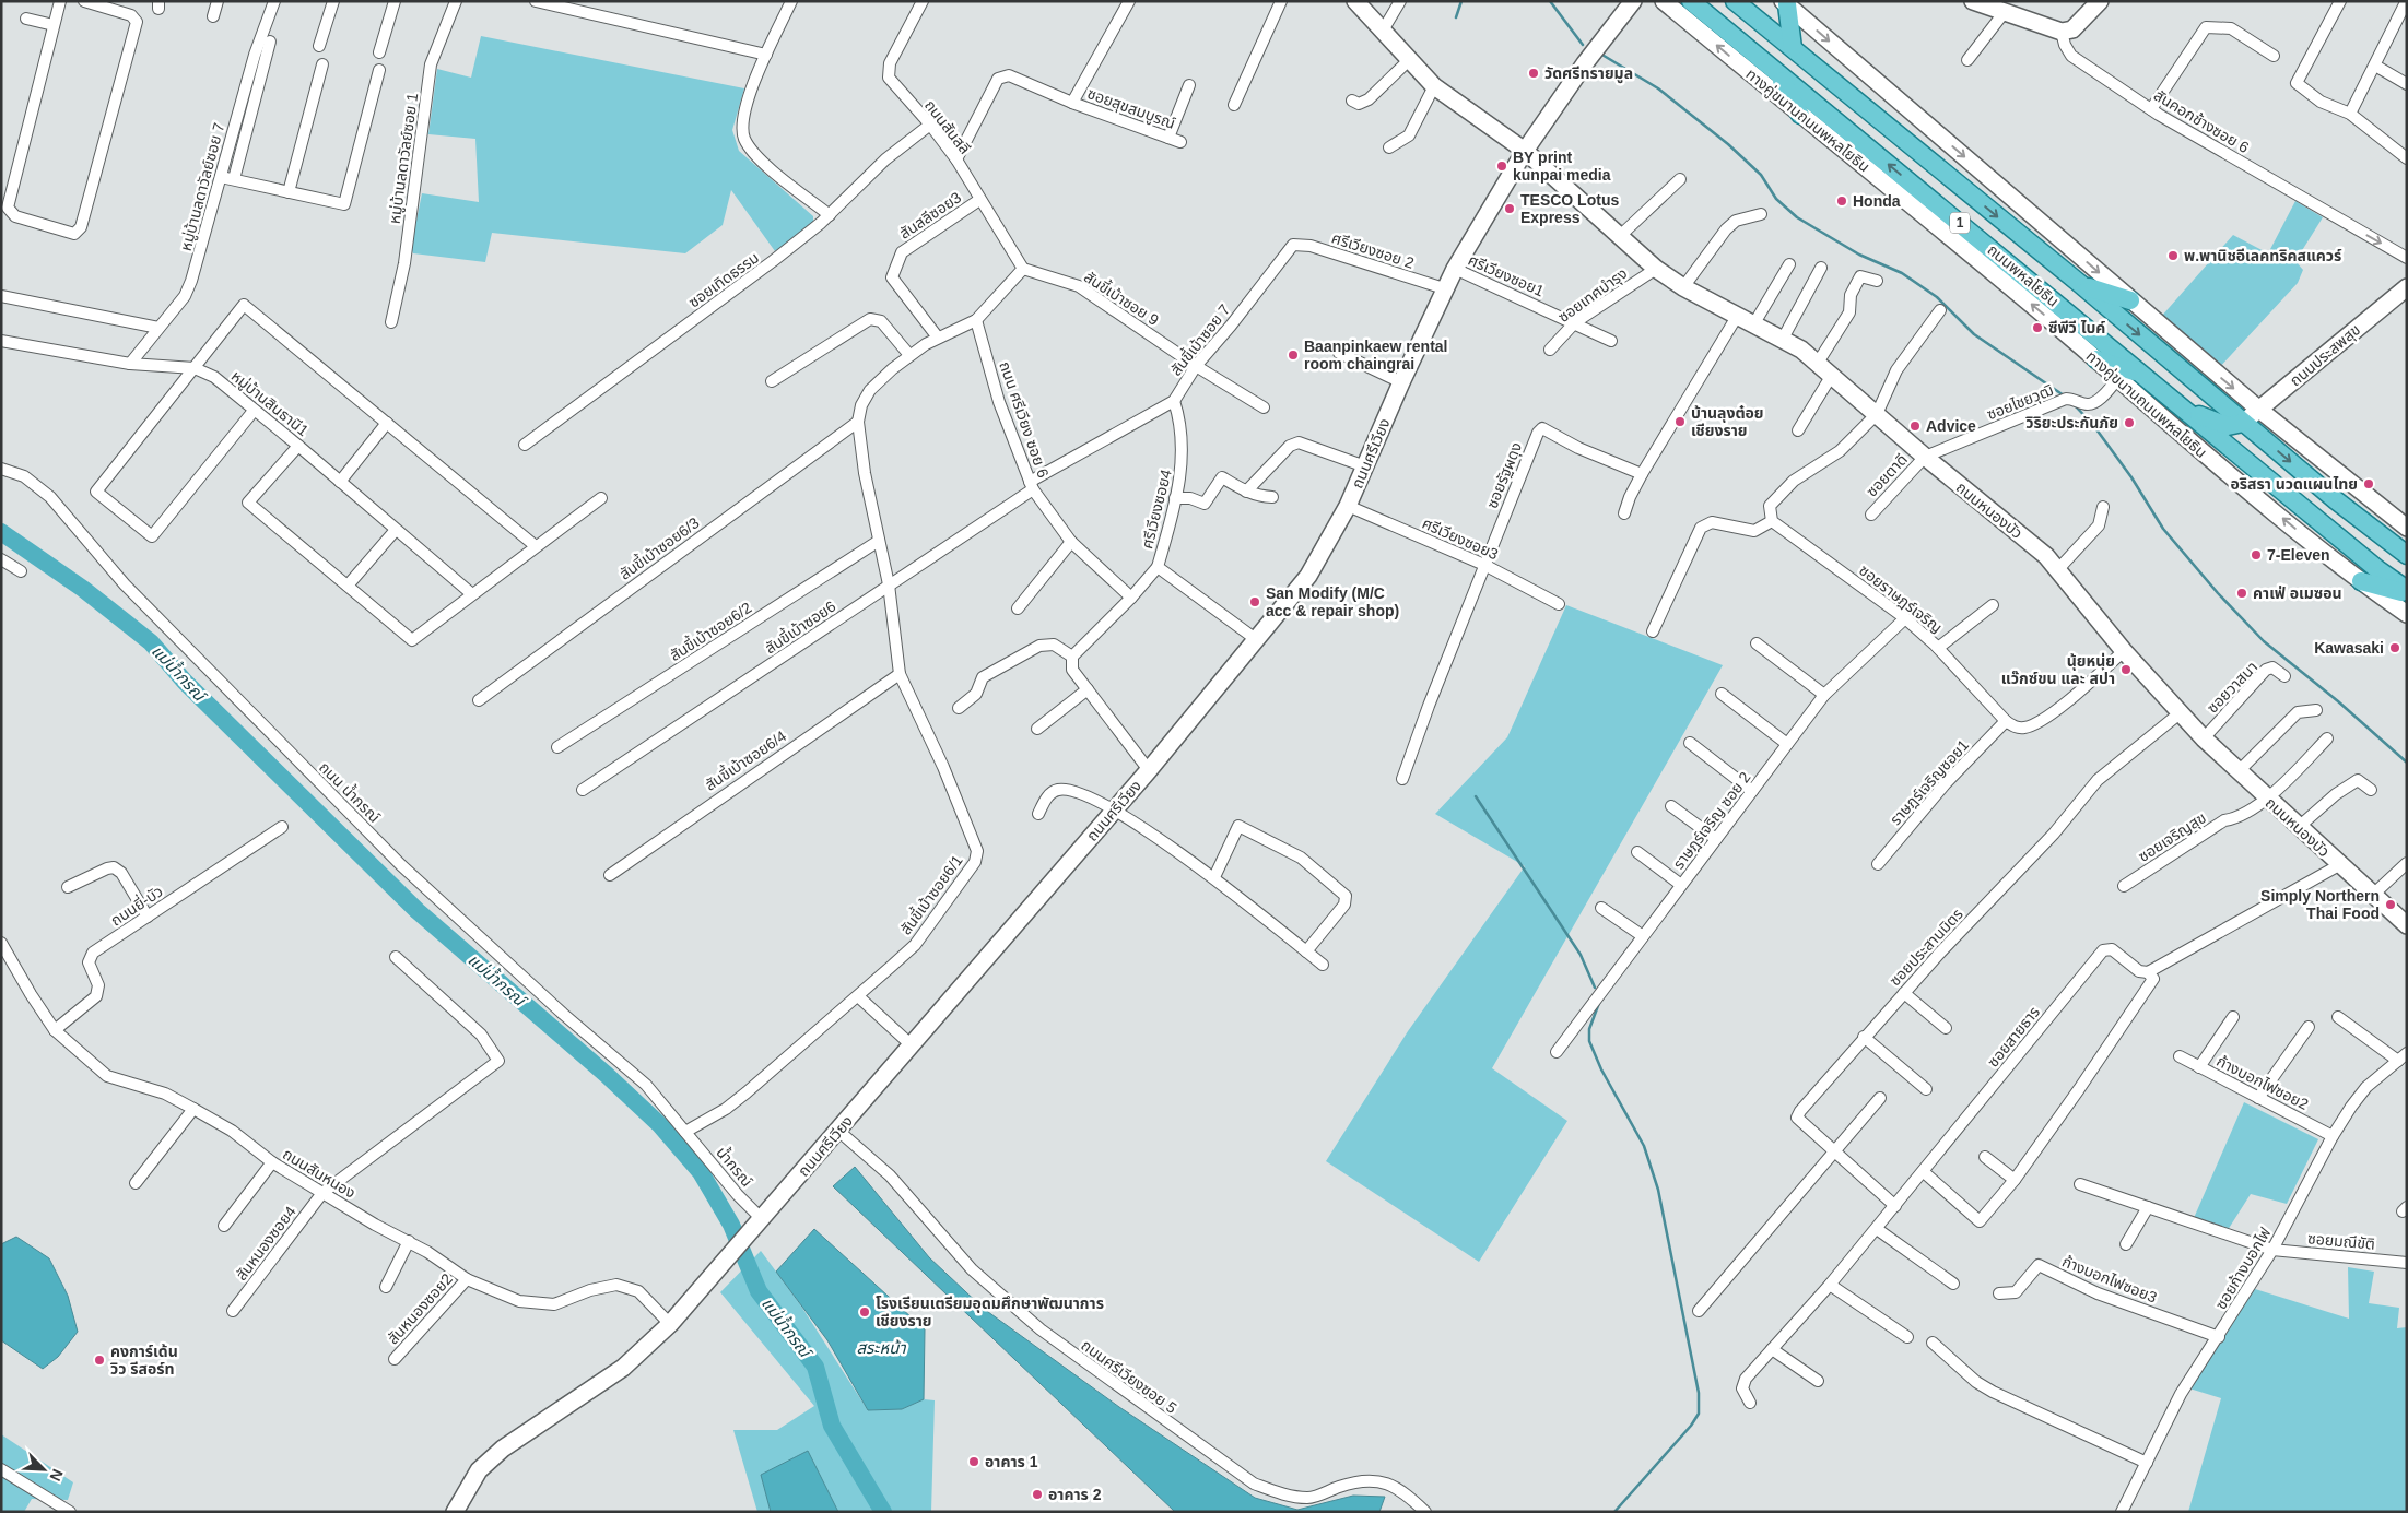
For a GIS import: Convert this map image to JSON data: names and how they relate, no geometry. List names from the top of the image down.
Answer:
{
  "streets": {
    "main road": [
      "ทางคู่ขนานถนนพหลโยธิน",
      "1",
      "ถนนพหลโยธิน",
      "ถนนประสพสุข",
      "ถนนศรีเวียง",
      "ถนนหนองบัว"
    ],
    "street": [
      "ซอยสุขสมบูรณ์",
      "สันคอกช้างซอย 6",
      "ถนนสันสลี",
      "หมู่บ้านลดาวัลย์ซอย 1",
      "หมู่บ้านลดาวัลย์ซอย 7",
      "สันสลีซอย3",
      "ศรีเวียงซอย 2",
      "ศรีเวียงซอย1",
      "ซอยเทิดธรรม",
      "ซอยเทศบำรุง",
      "สันขี้เบ้าซอย 9",
      "สันขี้เบ้าซอย 7",
      "ซอยไชยวุฒิ",
      "หมู่บ้านสินธานี1",
      "ถนน ศรีเวียง ซอย 6",
      "ซอยรัฐผดุง",
      "ซอยตาดี",
      "ศรีเวียงซอย4",
      "ศรีเวียงซอย3",
      "สันขี้เบ้าซอย6/3",
      "ซอยราษฎร์เจริญ",
      "สันขี้เบ้าซอย6",
      "สันขี้เบ้าซอย6/2",
      "ซอยวาสนา",
      "สันขี้เบ้าซอย6/4",
      "ราษฎร์เจริญซอย1",
      "ถนน น้ำกรณ์",
      "ราษฎร์เจริญ ซอย 2",
      "ซอยเจริญสุข",
      "สันขี้เบ้าซอย6/1",
      "ถนนยี่-บัว",
      "ซอยประสานมิตร",
      "ซอยสายธาร",
      "ก้างบอกไฟซอย2",
      "น้ำกรณ์",
      "ถนนสันหนอง",
      "ซอยมณีขัติ",
      "สันหนองซอย4",
      "ซอยก้างบอกไฟ",
      "ก้างบอกไฟซอย3",
      "สันหนองซอย2",
      "ถนนศรีเวียงซอย 5"
    ]
  },
  "crossings": [
    ["ซอยสุขสมบูรณ์", "ถนนสันสลี"],
    ["ทางคู่ขนานถนนพหลโยธิน", "ซอยไชยวุฒิ"],
    ["ถนนสันสลี", "สันสลีซอย3"],
    ["ถนนสันสลี", "ซอยเทิดธรรม"],
    ["ถนนสันสลี", "สันขี้เบ้าซอย 9"],
    ["หมู่บ้านลดาวัลย์ซอย 7", "หมู่บ้านสินธานี1"],
    ["ศรีเวียงซอย 2", "สันขี้เบ้าซอย 7"],
    ["ศรีเวียงซอย 2", "ถนนศรีเวียง"],
    ["ศรีเวียงซอย1", "ซอยเทศบำรุง"],
    ["ศรีเวียงซอย1", "ถนนศรีเวียง"],
    ["ถนนพหลโยธิน", "ถนนประสพสุข"],
    ["ซอยเทศบำรุง", "ถนนหนองบัว"],
    ["สันขี้เบ้าซอย 9", "สันขี้เบ้าซอย 7"],
    ["สันขี้เบ้าซอย 7", "ถนน ศรีเวียง ซอย 6"],
    ["สันขี้เบ้าซอย 7", "ศรีเวียงซอย4"],
    ["สันขี้เบ้าซอย 7", "สันขี้เบ้าซอย6"],
    ["ซอยไชยวุฒิ", "ซอยตาดี"],
    ["ซอยไชยวุฒิ", "ถนนหนองบัว"],
    ["ถนน ศรีเวียง ซอย 6", "สันขี้เบ้าซอย6"],
    ["ถนนศรีเวียง", "ศรีเวียงซอย4"],
    ["ถนนศรีเวียง", "ถนนหนองบัว"],
    ["ถนนศรีเวียง", "ศรีเวียงซอย3"],
    ["ถนนศรีเวียง", "น้ำกรณ์"],
    ["ถนนศรีเวียง", "ถนนสันหนอง"],
    ["ถนนศรีเวียง", "ถนนศรีเวียงซอย 5"],
    ["ซอยรัฐผดุง", "ศรีเวียงซอย3"],
    ["ซอยตาดี", "ถนนหนองบัว"],
    ["ถนนหนองบัว", "ซอยวาสนา"],
    ["ถนนหนองบัว", "ซอยเจริญสุข"],
    ["ถนนหนองบัว", "ซอยประสานมิตร"],
    ["สันขี้เบ้าซอย6/3", "สันขี้เบ้าซอย6/1"],
    ["ซอยราษฎร์เจริญ", "ราษฎร์เจริญซอย1"],
    ["ซอยราษฎร์เจริญ", "ราษฎร์เจริญ ซอย 2"],
    ["สันขี้เบ้าซอย6", "สันขี้เบ้าซอย6/1"],
    ["สันขี้เบ้าซอย6/2", "สันขี้เบ้าซอย6/1"],
    ["สันขี้เบ้าซอย6/4", "สันขี้เบ้าซอย6/1"],
    ["ถนน น้ำกรณ์", "สันขี้เบ้าซอย6/1"],
    ["ถนน น้ำกรณ์", "น้ำกรณ์"],
    ["สันขี้เบ้าซอย6/1", "น้ำกรณ์"],
    ["ถนนยี่-บัว", "ถนนสันหนอง"],
    ["ซอยประสานมิตร", "ซอยสายธาร"],
    ["ก้างบอกไฟซอย2", "ซอยก้างบอกไฟ"],
    ["ถนนสันหนอง", "สันหนองซอย4"],
    ["ถนนสันหนอง", "สันหนองซอย2"],
    ["ซอยมณีขัติ", "ซอยก้างบอกไฟ"],
    ["ซอยก้างบอกไฟ", "ก้างบอกไฟซอย3"]
  ],
  "one_way": ["สันคอกช้างซอย 6"],
  "water": ["แม่น้ำกรณ์", "สระหน้า"],
  "places": [
    "วัดศรีทรายมูล",
    "BY print kunpai media",
    "Honda",
    "TESCO Lotus Express",
    "พ.พานิชอีเลคทริคสแควร์",
    "ซีพีวี ไบค์",
    "Baanpinkaew rental room chaingrai",
    "บ้านลุงต๋อย เชียงราย",
    "วิริยะประกันภัย",
    "Advice",
    "อริสรา นวดแผนไทย",
    "7-Eleven",
    "คาเฟ่ อเมซอน",
    "San Modify (M/C acc & repair shop)",
    "Kawasaki",
    "นุ้ยหนุ่ย แว๊กซ์ขน และ สปา",
    "Simply Northern Thai Food",
    "โรงเรียนเตรียมอุดมศึกษาพัฒนาการ เชียงราย",
    "คงการ์เด้น วิว รีสอร์ท",
    "อาคาร 1",
    "อาคาร 2"
  ],
  "north": "bottom right"
}
